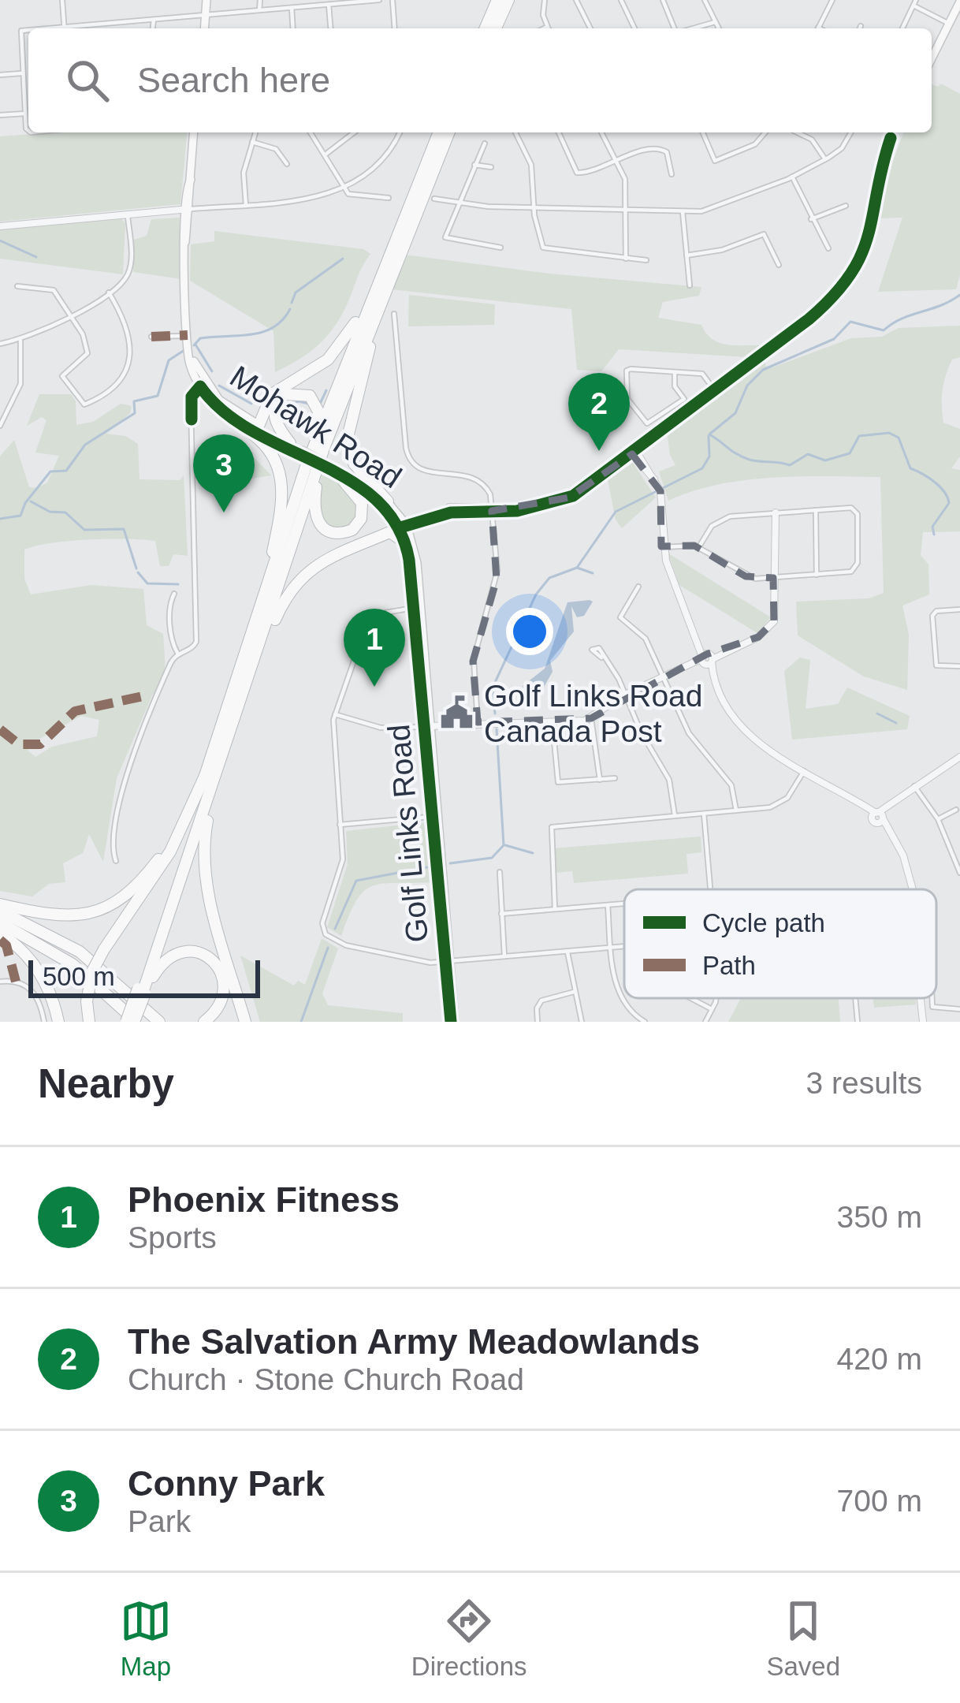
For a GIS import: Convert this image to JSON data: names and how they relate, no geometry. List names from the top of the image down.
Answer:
{
  "streets": {
    "main road": ["Mohawk Road", "Golf Links Road"]
  },
  "crossings": [
    ["Mohawk Road", "Golf Links Road"]
  ],
  "places": {
    "public building": ["Golf Links Road Canada Post"]
  },
  "legend": ["Cycle path", "Path"],
  "scale_bar": "500 m",
  "page": {
    "search": "Search here",
    "pins": ["2", "3", "1"],
    "scale": "500 m",
    "heading": ["Nearby", "3 results"],
    "list": [
      {
        "mark": "1",
        "name": "Phoenix Fitness",
        "note": "Sports",
        "value": "350 m"
      },
      {
        "mark": "2",
        "name": "The Salvation Army Meadowlands",
        "note": "Church · Stone Church Road",
        "value": "420 m"
      },
      {
        "mark": "3",
        "name": "Conny Park",
        "note": "Park",
        "value": "700 m"
      }
    ],
    "nav": ["Map", "Directions", "Saved"]
  }
}
